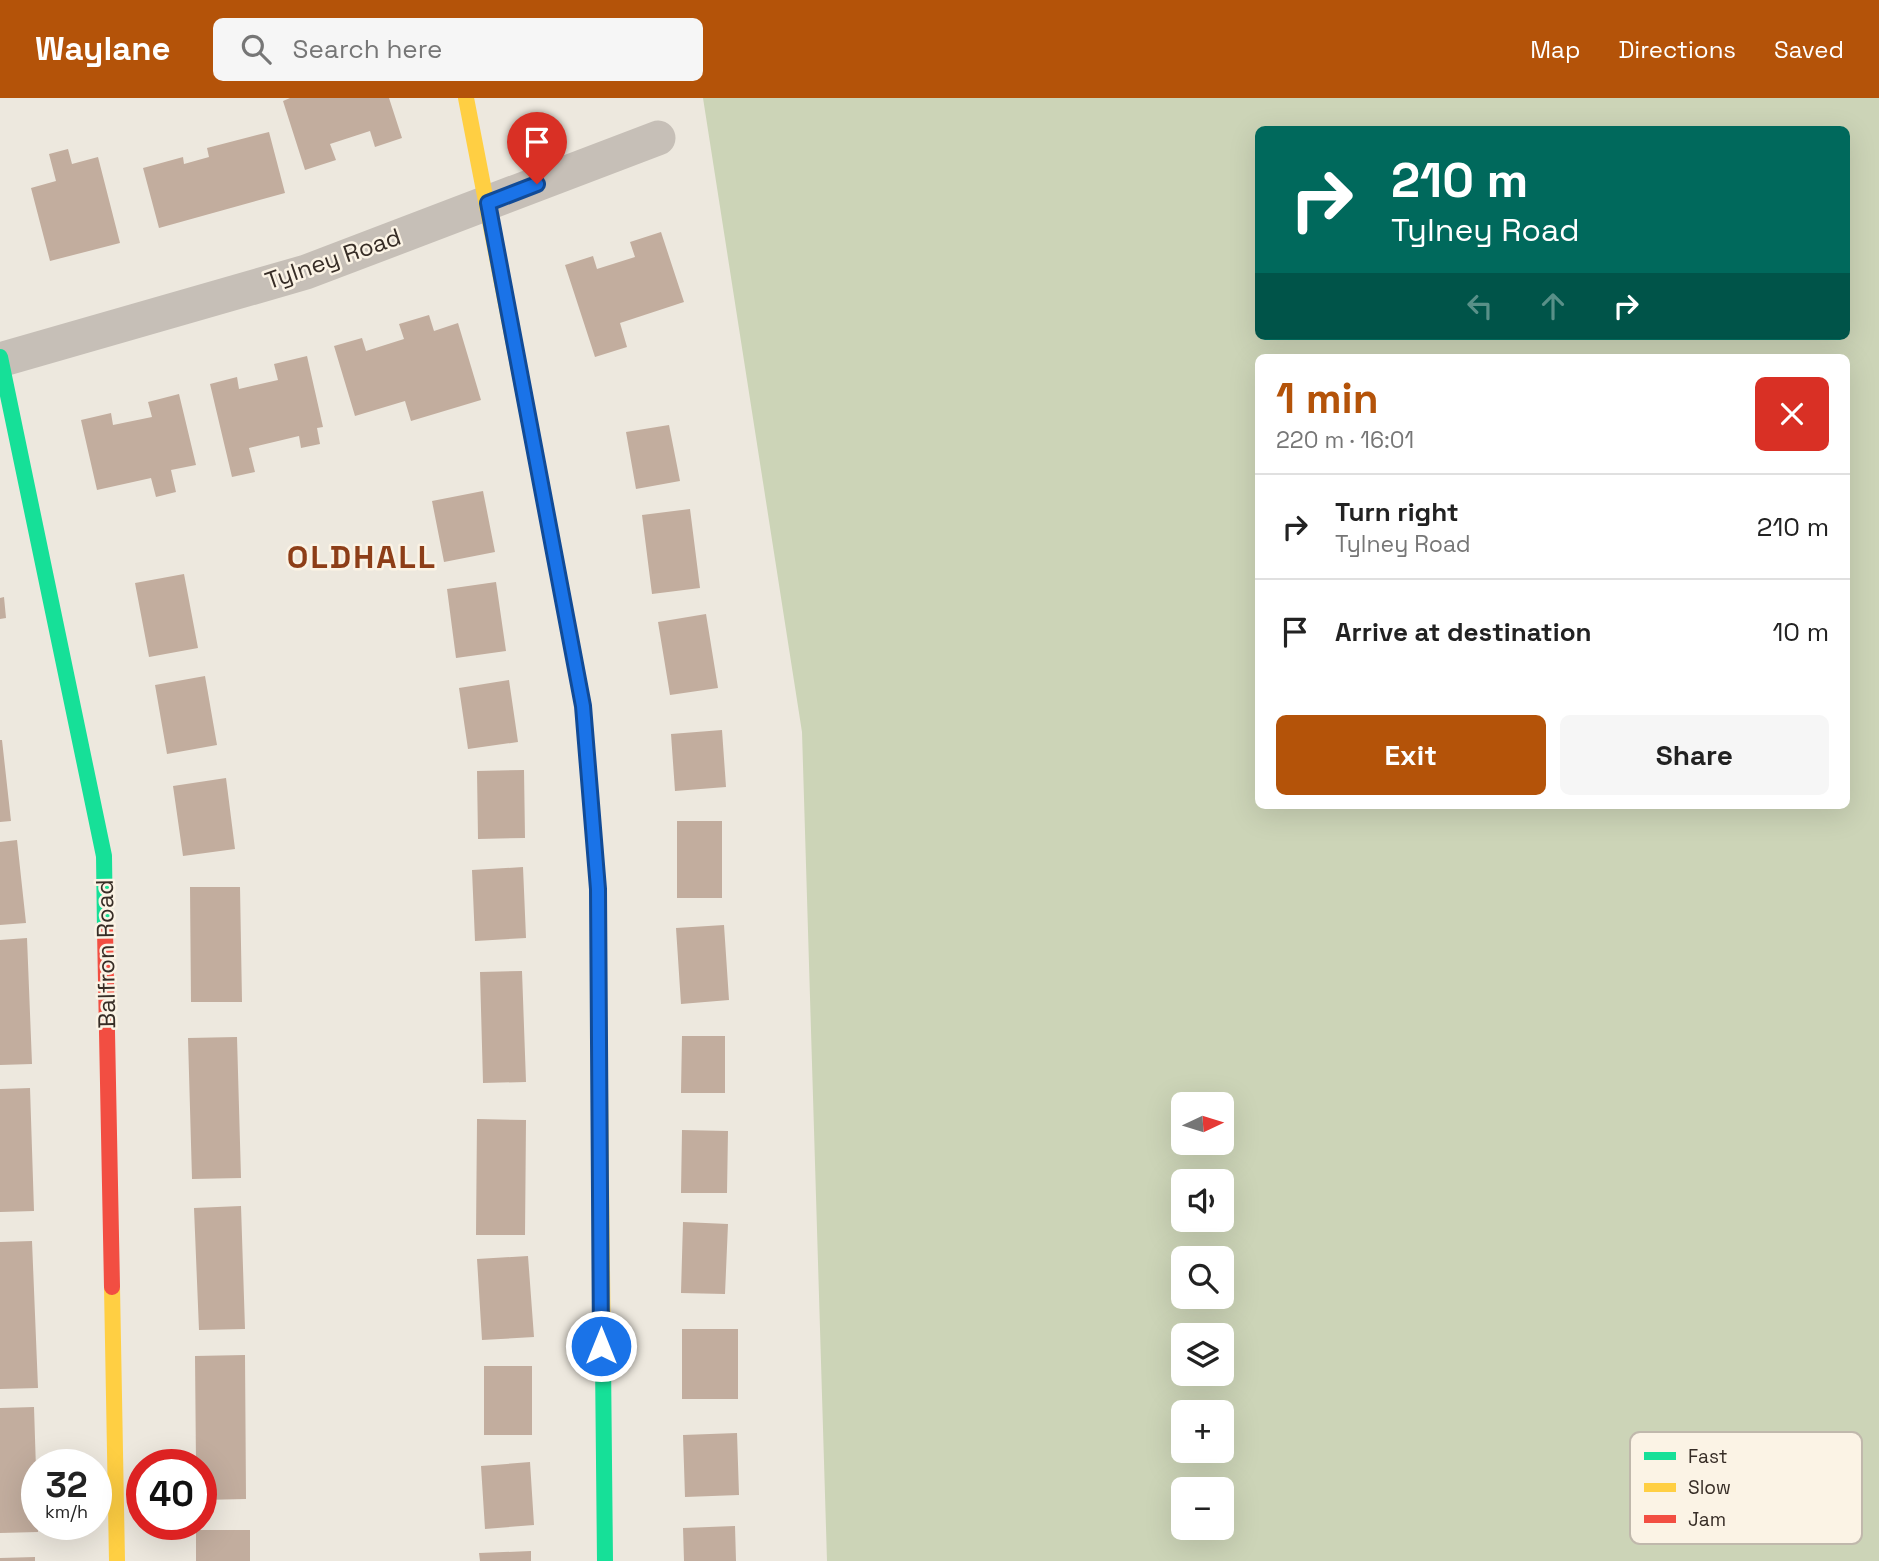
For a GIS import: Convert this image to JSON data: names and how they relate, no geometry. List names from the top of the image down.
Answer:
{
  "streets": {
    "street": ["Tylney Road", "Balfron Road"]
  },
  "crossings": [
    ["Tylney Road", "Balfron Road"]
  ],
  "districts": ["OLDHALL"],
  "legend": ["Fast", "Slow", "Jam"],
  "north": "right",
  "page": {
    "header": "Waylane",
    "search": "Search here",
    "nav": ["Map", "Directions", "Saved"],
    "turn": ["210 m", "Tylney Road"],
    "heading": ["1 min", "220 m · 16:01"],
    "list": [
      {
        "name": "Turn right",
        "note": "Tylney Road",
        "value": "210 m"
      },
      {
        "name": "Arrive at destination",
        "value": "10 m"
      }
    ],
    "buttons": ["Exit", "Share"],
    "map_buttons": ["+", "−"],
    "speed": "32 km/h",
    "limit": "40"
  }
}
